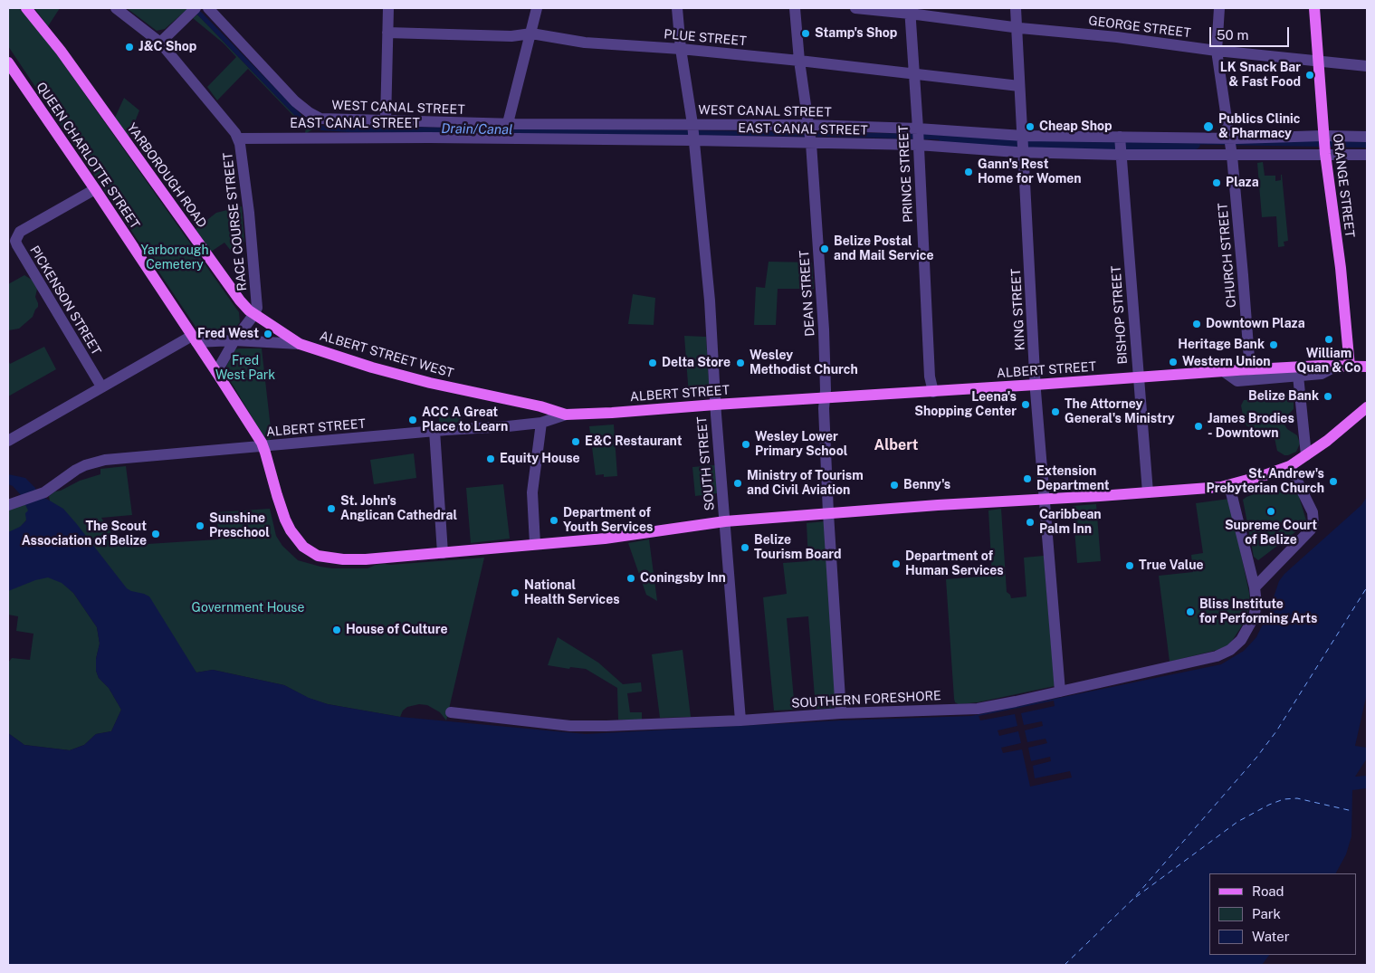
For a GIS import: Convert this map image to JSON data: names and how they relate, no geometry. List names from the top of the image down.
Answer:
{
  "streets": {
    "main road": [
      "QUEEN CHARLOTTE STREET",
      "YARBOROUGH ROAD",
      "ORANGE STREET",
      "ALBERT STREET WEST",
      "ALBERT STREET"
    ],
    "street": [
      "GEORGE STREET",
      "PLUE STREET",
      "WEST CANAL STREET",
      "EAST CANAL STREET",
      "PRINCE STREET",
      "RACE COURSE STREET",
      "CHURCH STREET",
      "DEAN STREET",
      "PICKENSON STREET",
      "KING STREET",
      "BISHOP STREET",
      "SOUTH STREET",
      "SOUTHERN FORESHORE"
    ]
  },
  "crossings": [
    ["GEORGE STREET", "PRINCE STREET"],
    ["GEORGE STREET", "ORANGE STREET"],
    ["GEORGE STREET", "CHURCH STREET"],
    ["GEORGE STREET", "KING STREET"],
    ["PLUE STREET", "PRINCE STREET"],
    ["PLUE STREET", "DEAN STREET"],
    ["PLUE STREET", "KING STREET"],
    ["PLUE STREET", "SOUTH STREET"],
    ["WEST CANAL STREET", "EAST CANAL STREET"],
    ["WEST CANAL STREET", "PRINCE STREET"],
    ["WEST CANAL STREET", "ORANGE STREET"],
    ["WEST CANAL STREET", "CHURCH STREET"],
    ["WEST CANAL STREET", "DEAN STREET"],
    ["WEST CANAL STREET", "KING STREET"],
    ["WEST CANAL STREET", "BISHOP STREET"],
    ["WEST CANAL STREET", "SOUTH STREET"],
    ["EAST CANAL STREET", "PRINCE STREET"],
    ["EAST CANAL STREET", "ORANGE STREET"],
    ["EAST CANAL STREET", "RACE COURSE STREET"],
    ["EAST CANAL STREET", "CHURCH STREET"],
    ["EAST CANAL STREET", "DEAN STREET"],
    ["EAST CANAL STREET", "KING STREET"],
    ["EAST CANAL STREET", "BISHOP STREET"],
    ["EAST CANAL STREET", "SOUTH STREET"],
    ["QUEEN CHARLOTTE STREET", "DEAN STREET"],
    ["QUEEN CHARLOTTE STREET", "PICKENSON STREET"],
    ["QUEEN CHARLOTTE STREET", "KING STREET"],
    ["QUEEN CHARLOTTE STREET", "BISHOP STREET"],
    ["QUEEN CHARLOTTE STREET", "ALBERT STREET WEST"],
    ["QUEEN CHARLOTTE STREET", "ALBERT STREET"],
    ["QUEEN CHARLOTTE STREET", "SOUTH STREET"],
    ["PRINCE STREET", "ALBERT STREET"],
    ["YARBOROUGH ROAD", "RACE COURSE STREET"],
    ["YARBOROUGH ROAD", "ALBERT STREET WEST"],
    ["ORANGE STREET", "ALBERT STREET"],
    ["CHURCH STREET", "ALBERT STREET"],
    ["DEAN STREET", "ALBERT STREET"],
    ["DEAN STREET", "SOUTHERN FORESHORE"],
    ["PICKENSON STREET", "ALBERT STREET WEST"],
    ["KING STREET", "ALBERT STREET"],
    ["KING STREET", "SOUTHERN FORESHORE"],
    ["BISHOP STREET", "ALBERT STREET"],
    ["ALBERT STREET WEST", "ALBERT STREET"],
    ["ALBERT STREET", "SOUTH STREET"],
    ["SOUTH STREET", "SOUTHERN FORESHORE"]
  ],
  "districts": ["Albert"],
  "water": ["Drain/Canal"],
  "parks": ["Yarborough Cemetery", "Fred West Park", "Government House"],
  "places": [
    "Stamp's Shop",
    "J&C Shop",
    "LK Snack Bar & Fast Food",
    "Cheap Shop",
    "Publics Clinic & Pharmacy",
    "Gann's Rest Home for Women",
    "Plaza",
    "Belize Postal and Mail Service",
    "Downtown Plaza",
    "Fred West",
    "William Quan & Co",
    "Heritage Bank",
    "Western Union",
    "Delta Store",
    "Wesley Methodist Church",
    "Belize Bank",
    "Leena's Shopping Center",
    "The Attorney General's Ministry",
    "ACC A Great Place to Learn",
    "James Brodies - Downtown",
    "E&C Restaurant",
    "Wesley Lower Primary School",
    "Equity House",
    "Extension Department",
    "St. Andrew's Prebyterian Church",
    "Ministry of Tourism and Civil Aviation",
    "Benny's",
    "St. John's Anglican Cathedral",
    "Supreme Court of Belize",
    "Department of Youth Services",
    "Caribbean Palm Inn",
    "Sunshine Preschool",
    "The Scout Association of Belize",
    "Belize Tourism Board",
    "Department of Human Services",
    "True Value",
    "Coningsby Inn",
    "National Health Services",
    "Bliss Institute for Performing Arts",
    "House of Culture"
  ],
  "legend": ["Road", "Park", "Water"],
  "scale_bar": "50 m"
}
